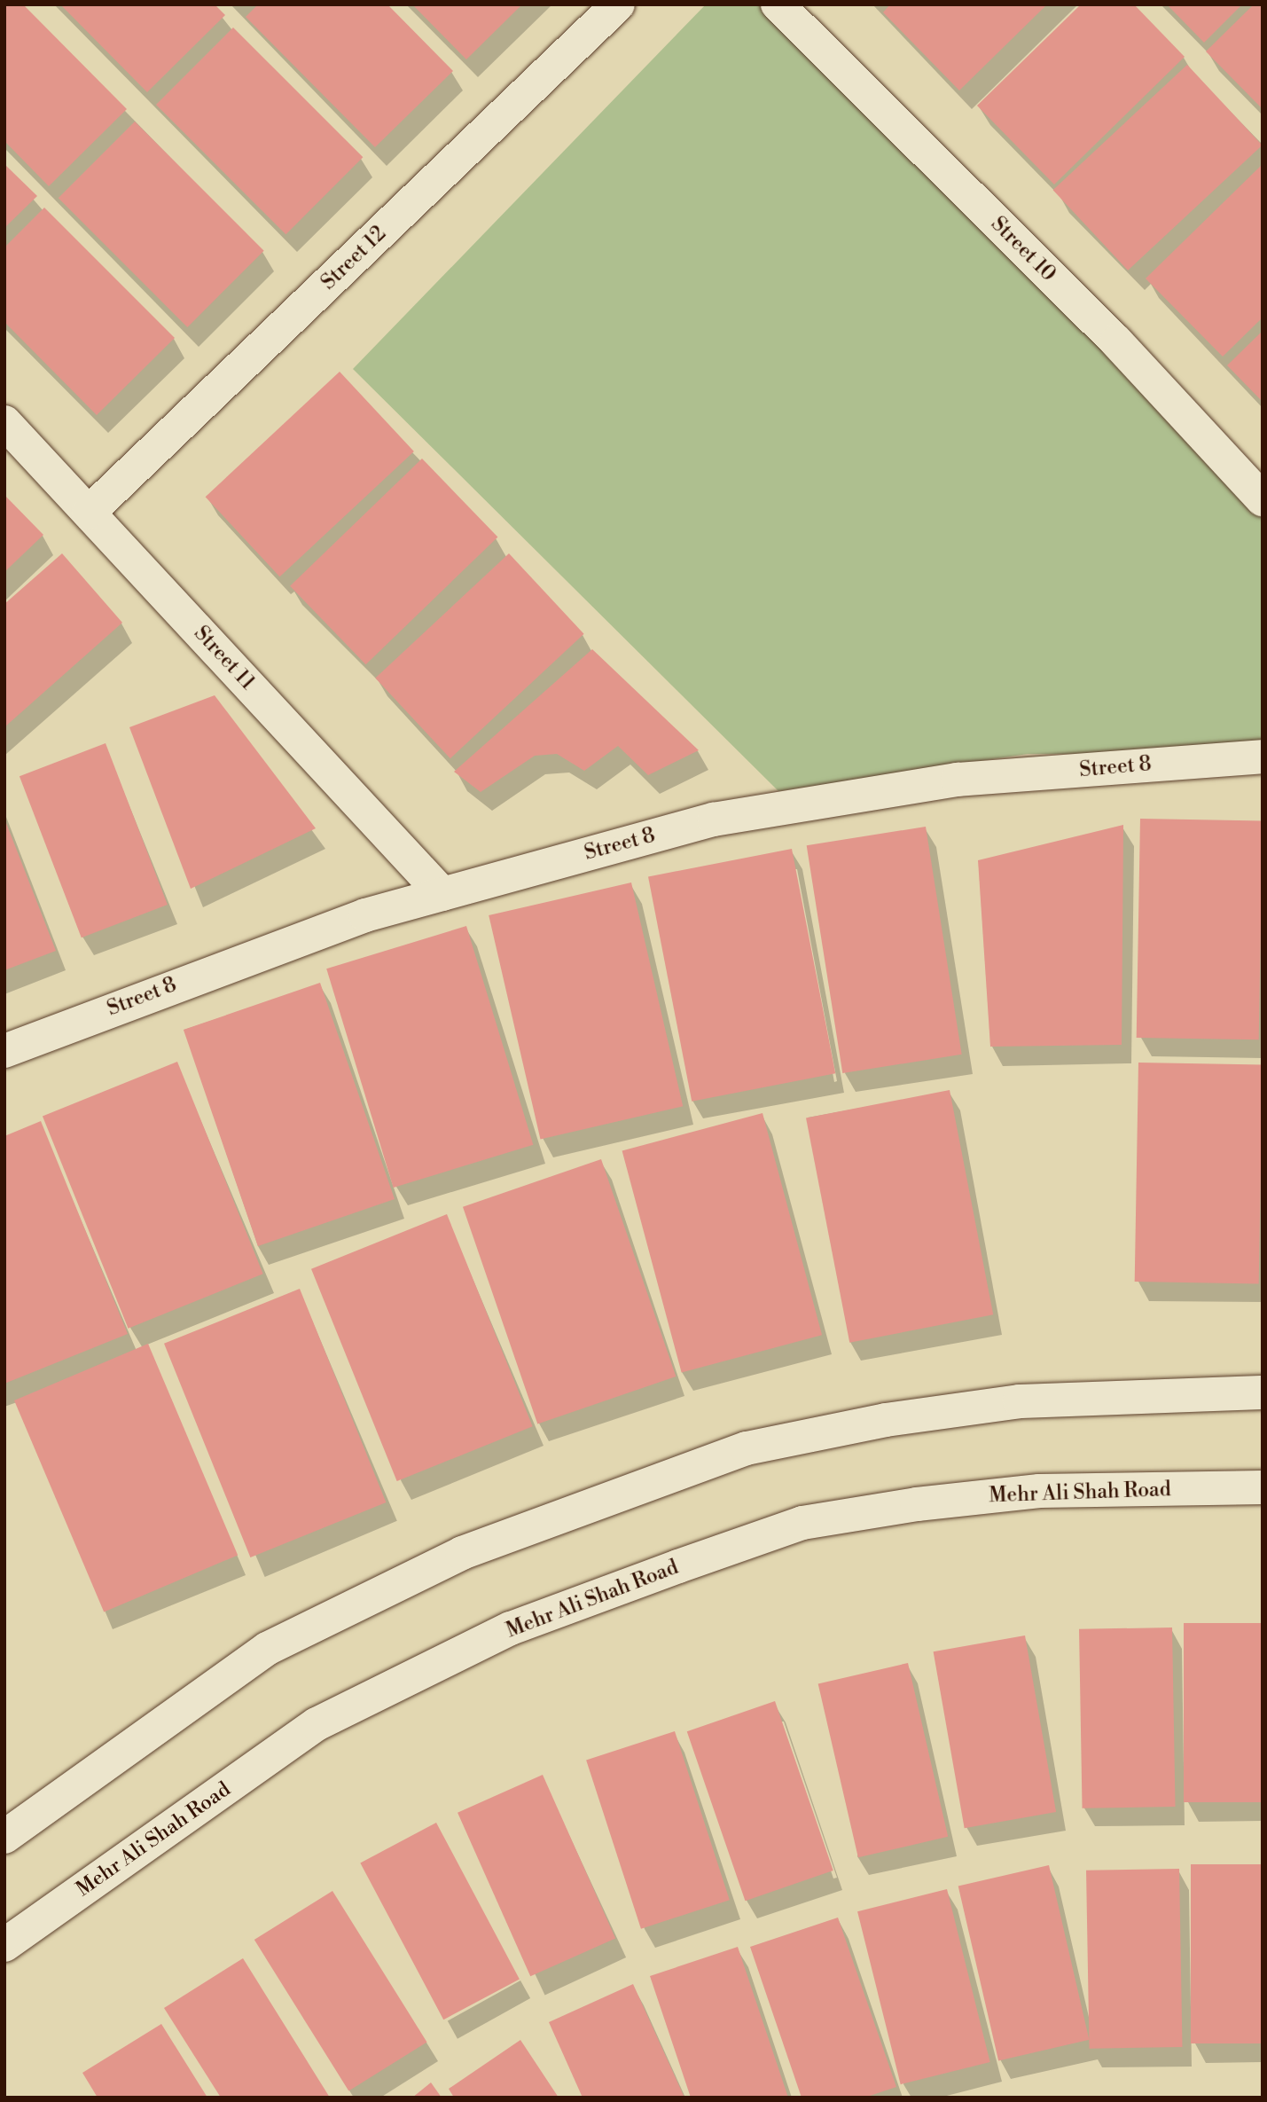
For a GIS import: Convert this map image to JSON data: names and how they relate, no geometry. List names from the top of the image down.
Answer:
{
  "streets": {
    "street": [
      "Street 10",
      "Street 12",
      "Street 11",
      "Street 8",
      "Mehr Ali Shah Road"
    ]
  },
  "crossings": [
    ["Street 12", "Street 11"],
    ["Street 11", "Street 8"]
  ]
}
